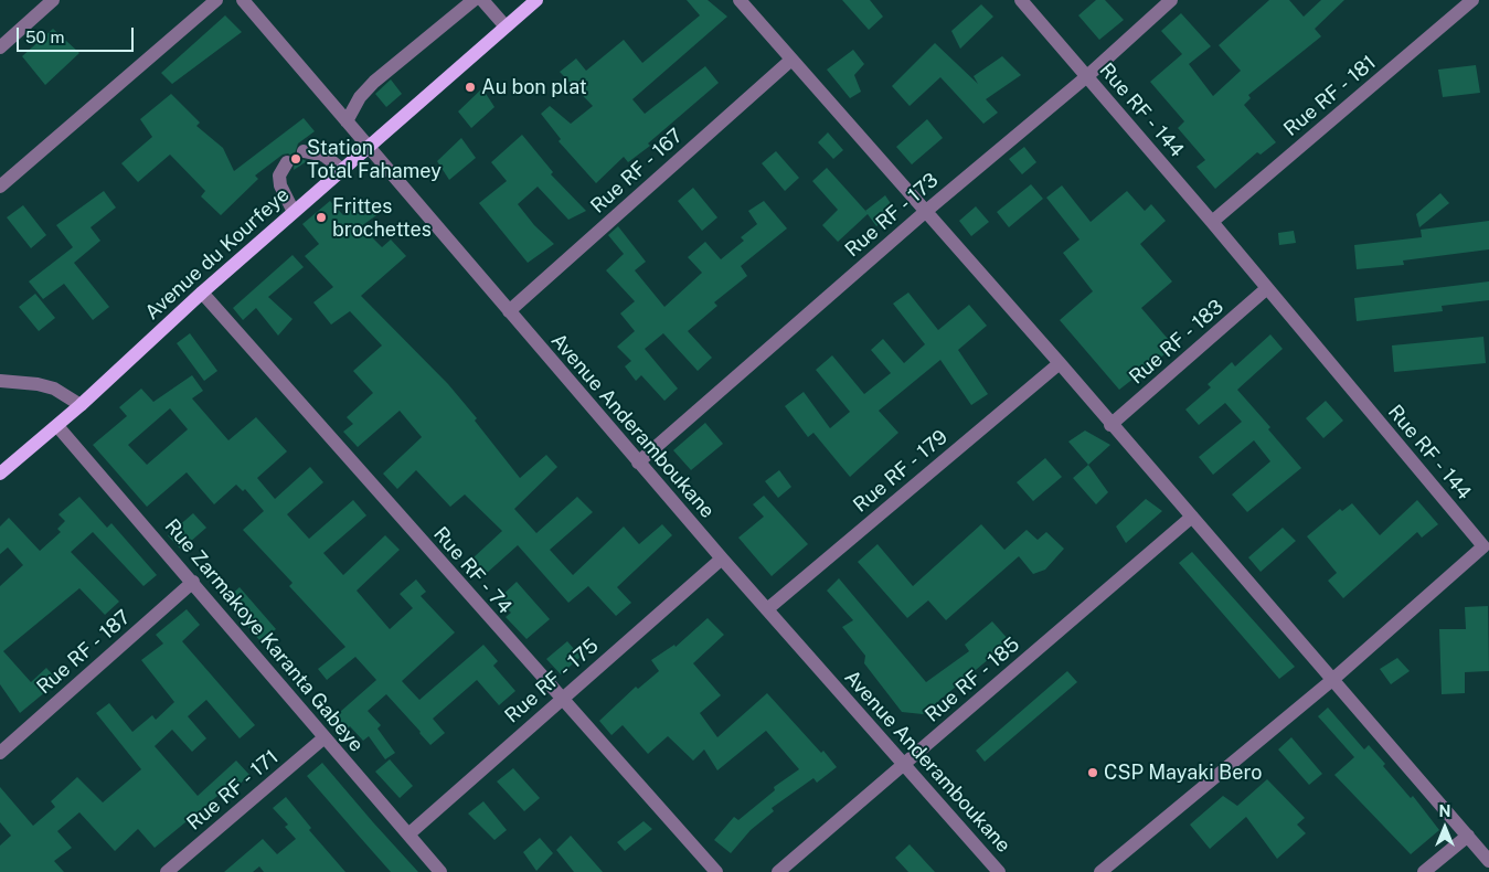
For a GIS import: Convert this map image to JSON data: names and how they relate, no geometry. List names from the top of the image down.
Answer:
{
  "streets": {
    "main road": ["Avenue du Kourfeye"],
    "street": [
      "Rue RF - 181",
      "Rue RF - 144",
      "Rue RF - 167",
      "Rue RF - 173",
      "Rue RF - 183",
      "Avenue Anderamboukane",
      "Rue RF - 179",
      "Rue RF - 74",
      "Rue Zarmakoye Karanta Gabeye",
      "Rue RF - 187",
      "Rue RF - 185",
      "Rue RF - 175",
      "Rue RF - 171"
    ]
  },
  "crossings": [
    ["Rue RF - 181", "Rue RF - 144"],
    ["Rue RF - 144", "Rue RF - 173"],
    ["Rue RF - 144", "Rue RF - 183"],
    ["Rue RF - 167", "Avenue Anderamboukane"],
    ["Rue RF - 173", "Avenue Anderamboukane"],
    ["Avenue du Kourfeye", "Avenue Anderamboukane"],
    ["Avenue du Kourfeye", "Rue RF - 74"],
    ["Avenue du Kourfeye", "Rue Zarmakoye Karanta Gabeye"],
    ["Avenue Anderamboukane", "Rue RF - 179"],
    ["Avenue Anderamboukane", "Rue RF - 185"],
    ["Avenue Anderamboukane", "Rue RF - 175"],
    ["Rue RF - 74", "Rue RF - 175"],
    ["Rue Zarmakoye Karanta Gabeye", "Rue RF - 187"],
    ["Rue Zarmakoye Karanta Gabeye", "Rue RF - 175"],
    ["Rue Zarmakoye Karanta Gabeye", "Rue RF - 171"]
  ],
  "places": [
    "Au bon plat",
    "Station Total Fahamey",
    "Frittes brochettes",
    "CSP Mayaki Bero"
  ],
  "scale_bar": "50 m",
  "north": "top"
}
